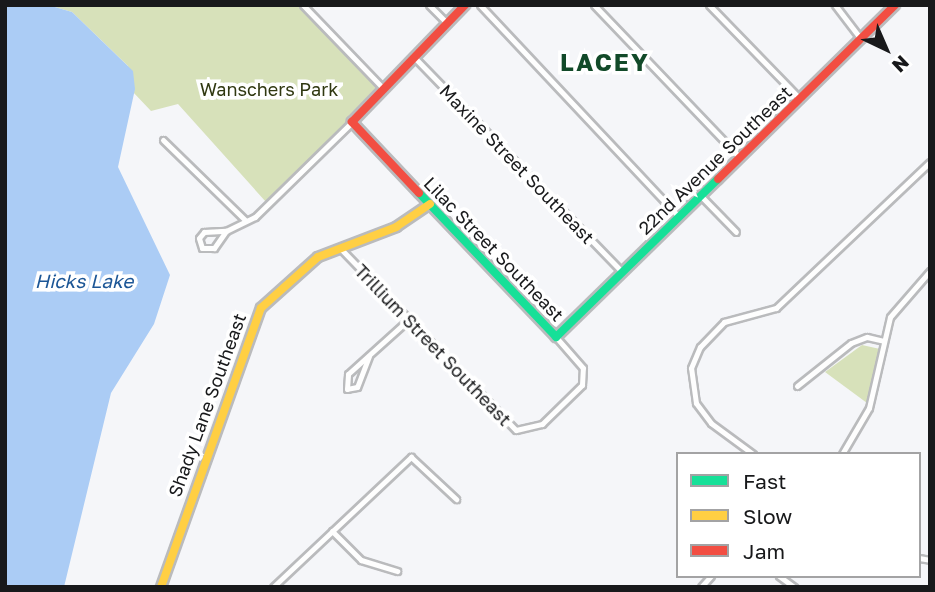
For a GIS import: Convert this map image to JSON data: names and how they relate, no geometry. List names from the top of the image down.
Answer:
{
  "streets": {
    "street": [
      "22nd Avenue Southeast",
      "Maxine Street Southeast",
      "Lilac Street Southeast",
      "Trillium Street Southeast",
      "Shady Lane Southeast"
    ]
  },
  "crossings": [
    ["22nd Avenue Southeast", "Maxine Street Southeast"],
    ["22nd Avenue Southeast", "Lilac Street Southeast"],
    ["Lilac Street Southeast", "Trillium Street Southeast"],
    ["Lilac Street Southeast", "Shady Lane Southeast"],
    ["Trillium Street Southeast", "Shady Lane Southeast"]
  ],
  "districts": ["LACEY"],
  "water": ["Hicks Lake"],
  "parks": ["Wanschers Park"],
  "legend": ["Fast", "Slow", "Jam"],
  "north": "bottom right"
}
